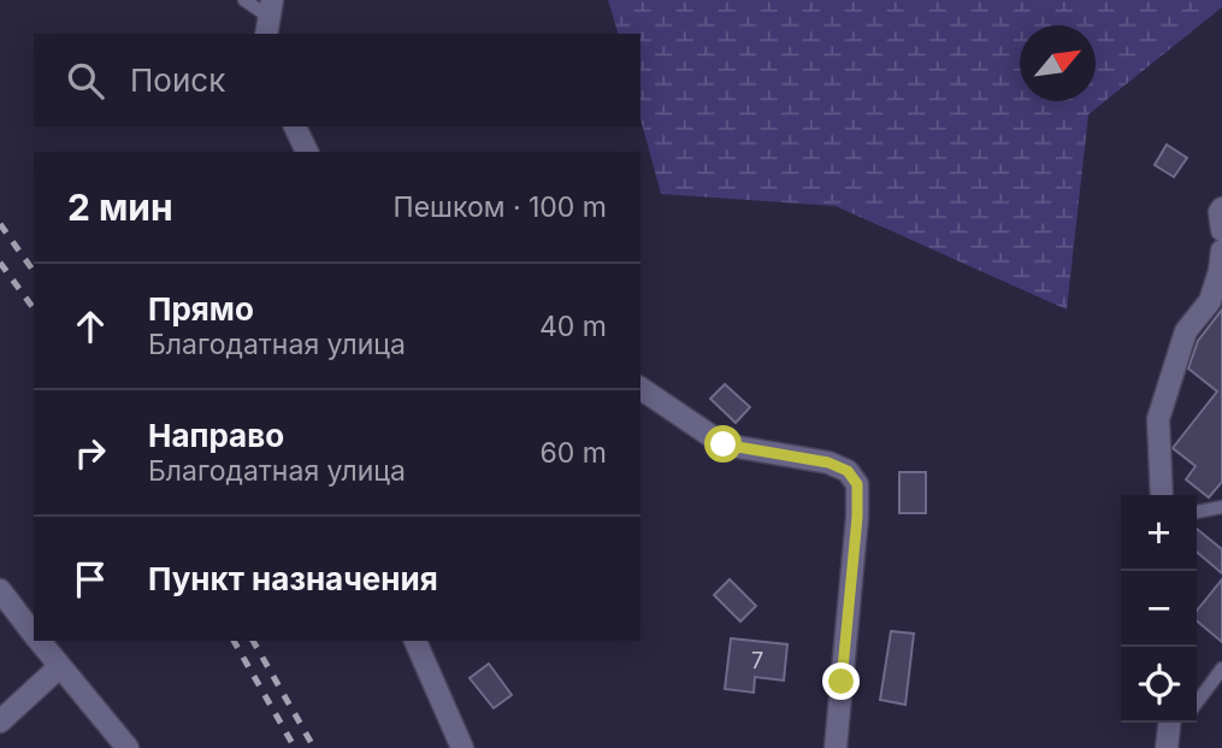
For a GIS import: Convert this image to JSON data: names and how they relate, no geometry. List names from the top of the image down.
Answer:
{
  "house_numbers": ["7"],
  "north": "top right",
  "page": {
    "search": "Поиск",
    "heading": ["2 мин", "Пешком · 100 m"],
    "list": [
      ["Прямо", "Благодатная улица", "40 m"],
      ["Направо", "Благодатная улица", "60 m"],
      "Пункт назначения"
    ],
    "map_buttons": ["+", "−"]
  }
}
